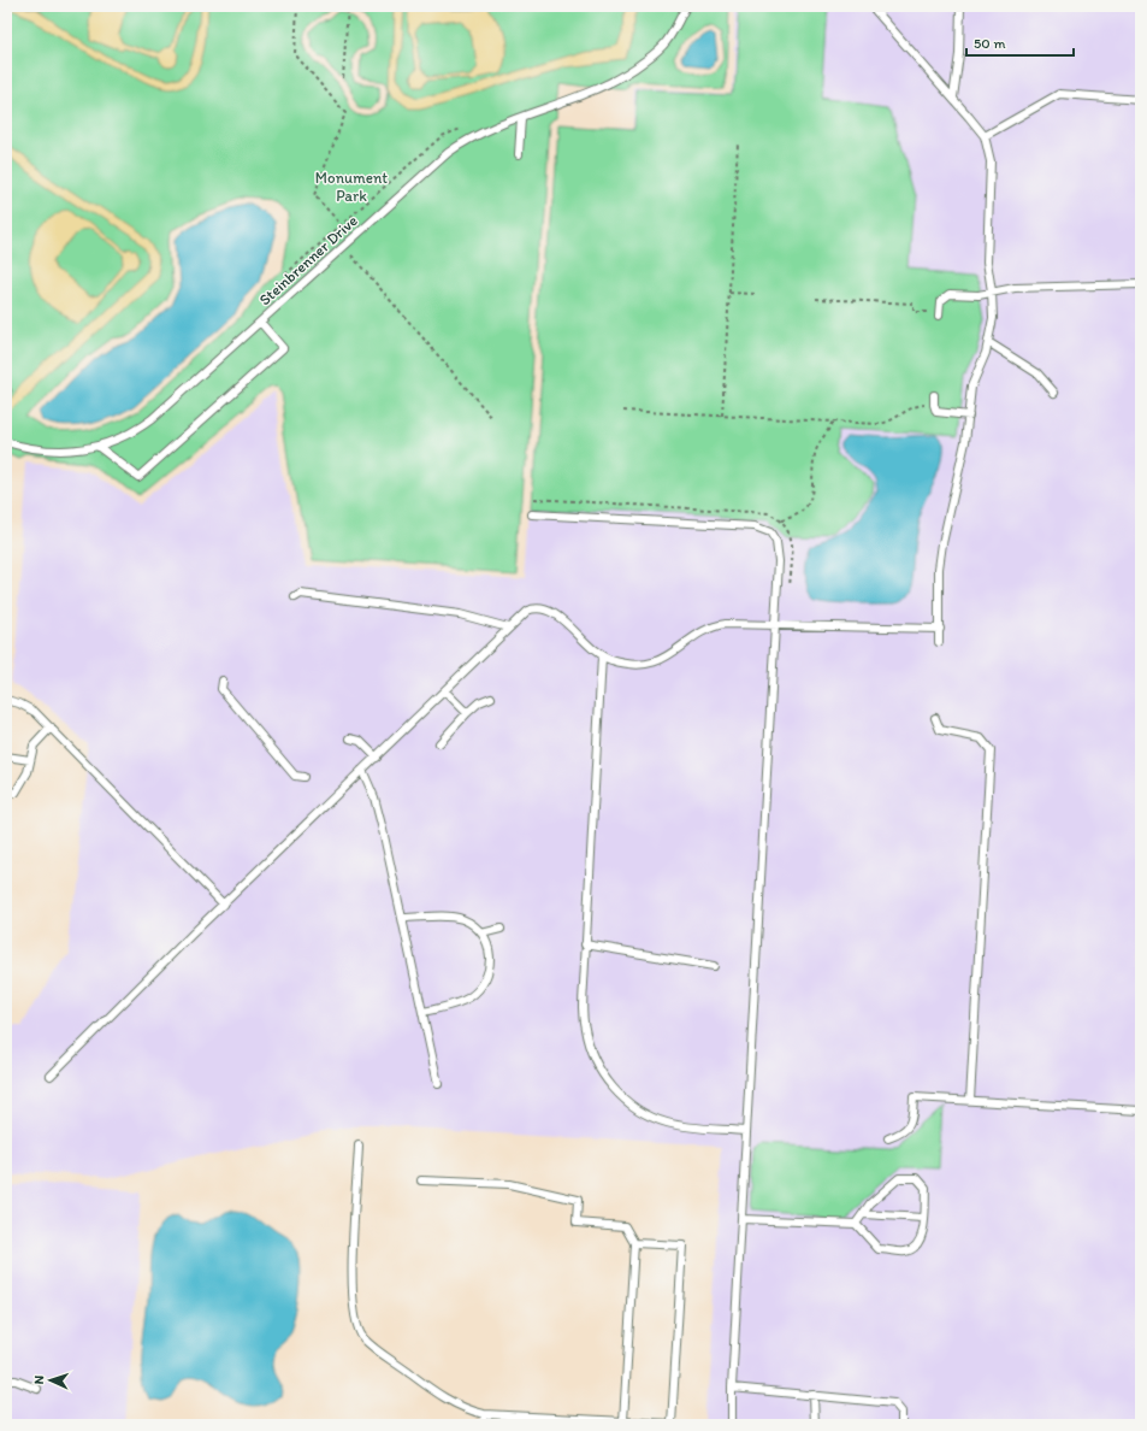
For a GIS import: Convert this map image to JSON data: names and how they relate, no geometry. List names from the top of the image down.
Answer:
{
  "streets": {
    "lane": ["Steinbrenner Drive"]
  },
  "parks": ["Monument Park"],
  "scale_bar": "50 m",
  "north": "left"
}
